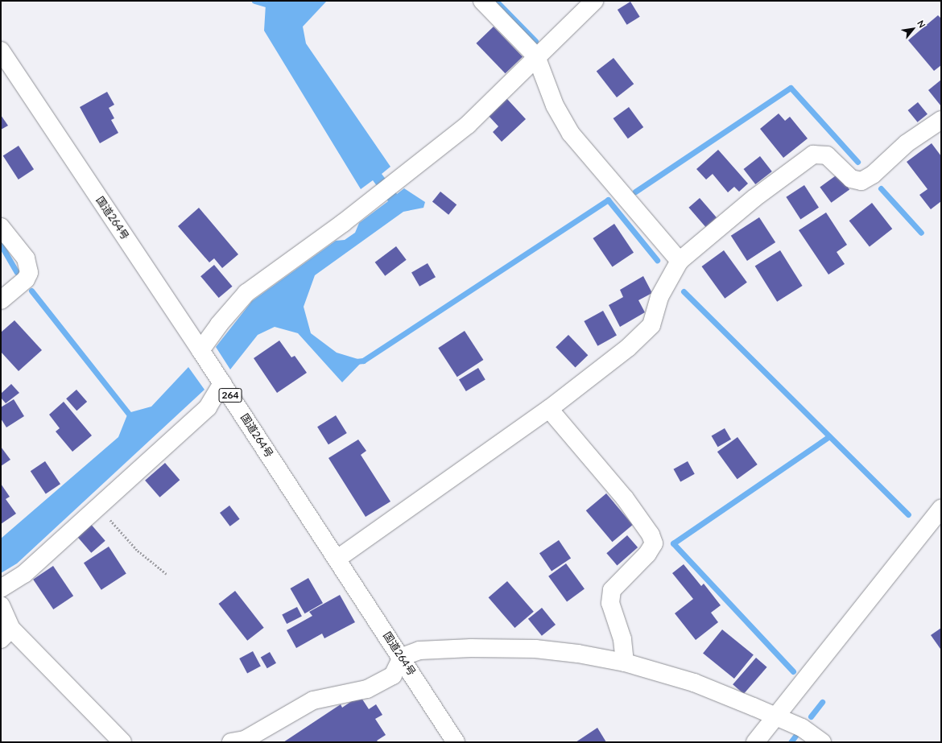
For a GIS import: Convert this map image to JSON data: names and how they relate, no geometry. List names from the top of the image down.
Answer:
{
  "streets": {
    "main road": ["国道264号", "264"]
  },
  "north": "top right"
}
